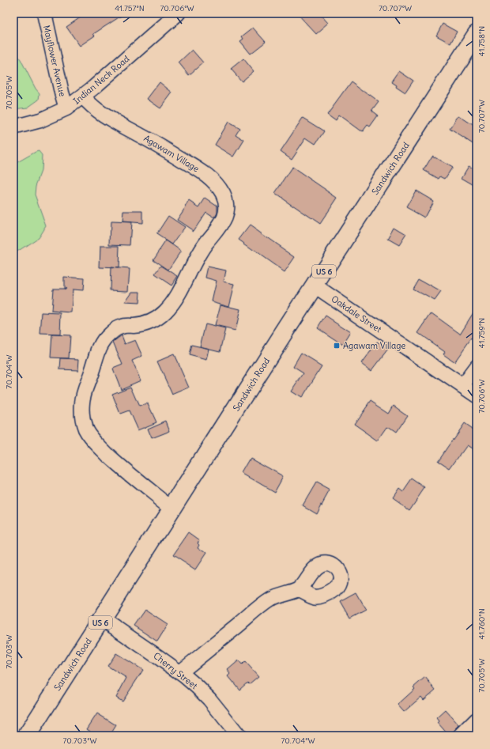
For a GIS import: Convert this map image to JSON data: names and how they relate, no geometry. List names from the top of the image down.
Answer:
{
  "streets": {
    "main road": ["Sandwich Road", "US 6"],
    "street": [
      "Mayflower Avenue",
      "Indian Neck Road",
      "Agawam Village",
      "Oakdale Street",
      "Cherry Street"
    ]
  },
  "crossings": [
    ["Mayflower Avenue", "Indian Neck Road"],
    ["Indian Neck Road", "Agawam Village"],
    ["Agawam Village", "Sandwich Road"],
    ["Sandwich Road", "Oakdale Street"],
    ["Sandwich Road", "Cherry Street"]
  ],
  "places": {
    "transit": ["Agawam Village"]
  },
  "coordinates": [
    "41.757°N",
    "70.706°W",
    "70.707°W",
    "41.758°N",
    "70.705°W",
    "41.759°N",
    "70.704°W",
    "41.760°N",
    "70.703°W"
  ]
}
